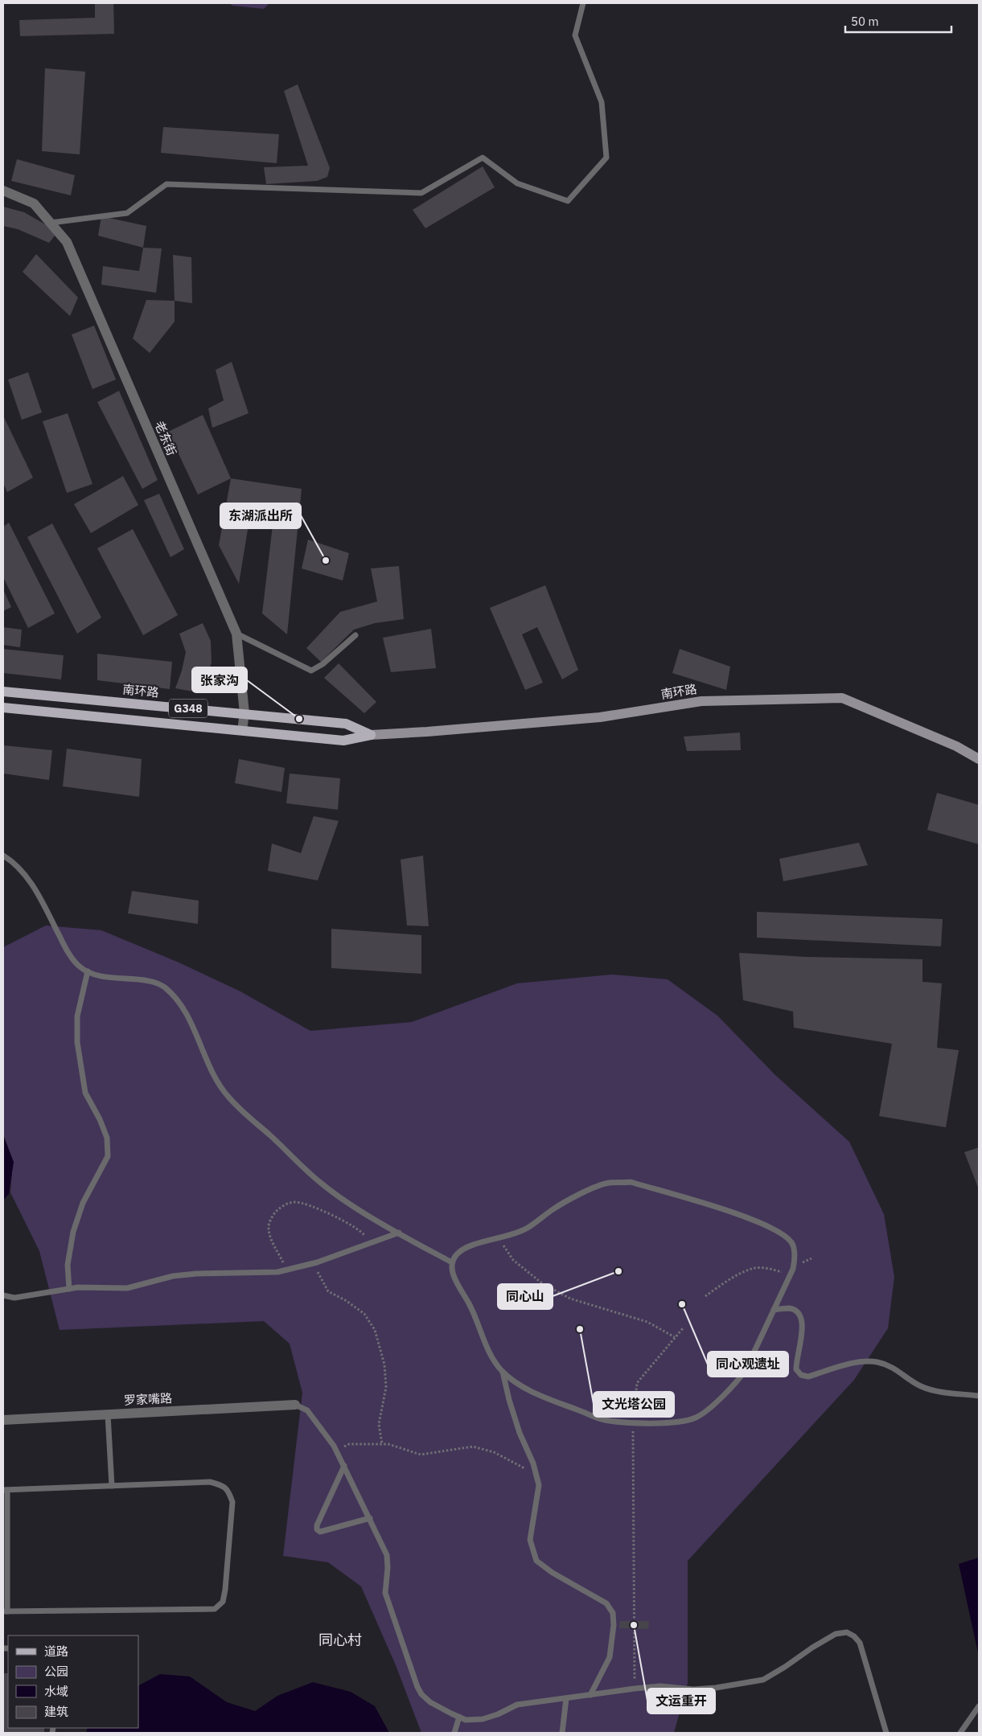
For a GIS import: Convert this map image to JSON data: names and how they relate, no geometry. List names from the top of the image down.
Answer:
{
  "streets": {
    "main road": ["南环路", "G348"],
    "street": ["老东街", "罗家嘴路"]
  },
  "crossings": [
    ["老东街", "南环路"]
  ],
  "districts": ["同心村"],
  "places": [
    "东湖派出所",
    "张家沟",
    "同心山",
    "同心观遗址",
    "文光塔公园",
    "文运重开"
  ],
  "legend": [
    "道路",
    "公园",
    "水域",
    "建筑"
  ],
  "scale_bar": "50 m"
}
